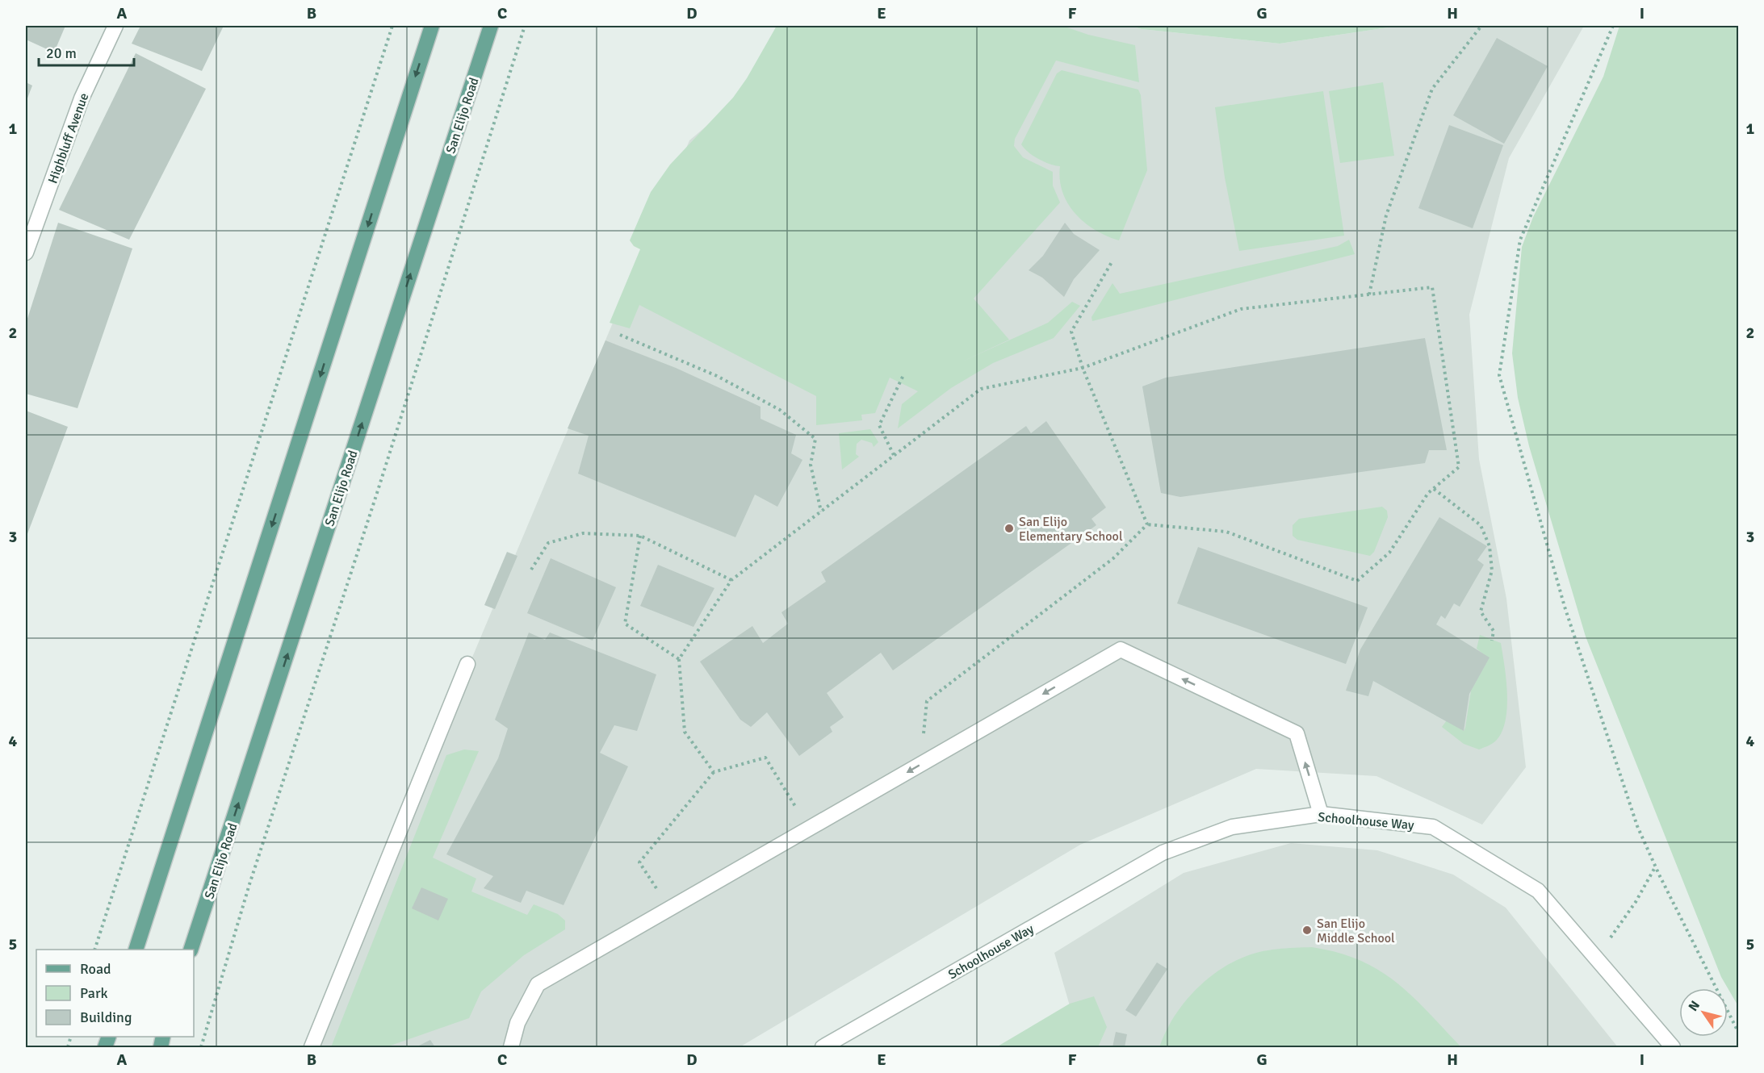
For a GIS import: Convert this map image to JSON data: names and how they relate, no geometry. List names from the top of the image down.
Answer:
{
  "streets": {
    "main road": ["San Elijo Road"],
    "street": ["Highbluff Avenue", "Schoolhouse Way"]
  },
  "places": ["San Elijo Elementary School", "San Elijo Middle School"],
  "legend": ["Road", "Park", "Building"],
  "scale_bar": "20 m",
  "north": "top left",
  "grid": {
    "columns": [
      "A",
      "B",
      "C",
      "D",
      "E",
      "F",
      "G",
      "H",
      "I"
    ],
    "rows": [
      "1",
      "2",
      "3",
      "4",
      "5"
    ]
  }
}
